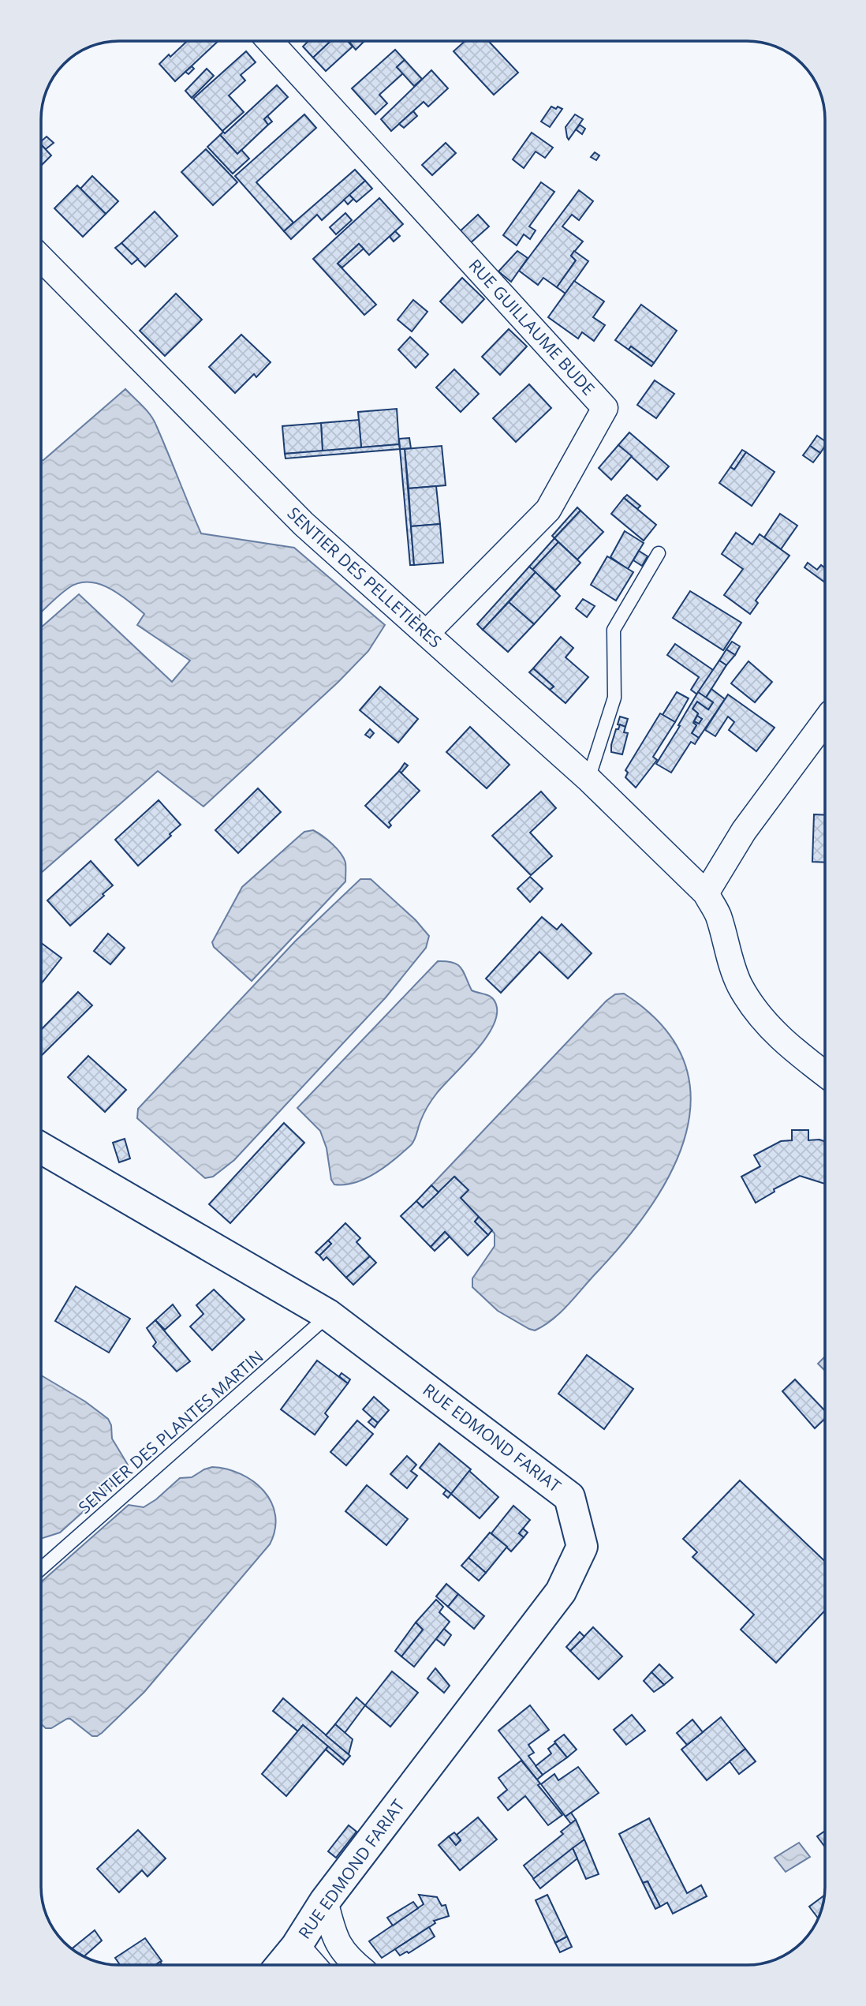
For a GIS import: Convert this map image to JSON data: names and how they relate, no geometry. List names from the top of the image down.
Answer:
{
  "streets": {
    "street": ["RUE GUILLAUME BUDE", "SENTIER DES PELLETIÈRES", "RUE EDMOND FARIAT"],
    "lane": ["SENTIER DES PLANTES MARTIN"]
  },
  "crossings": [
    ["RUE GUILLAUME BUDE", "SENTIER DES PELLETIÈRES"],
    ["SENTIER DES PLANTES MARTIN", "RUE EDMOND FARIAT"]
  ]
}
